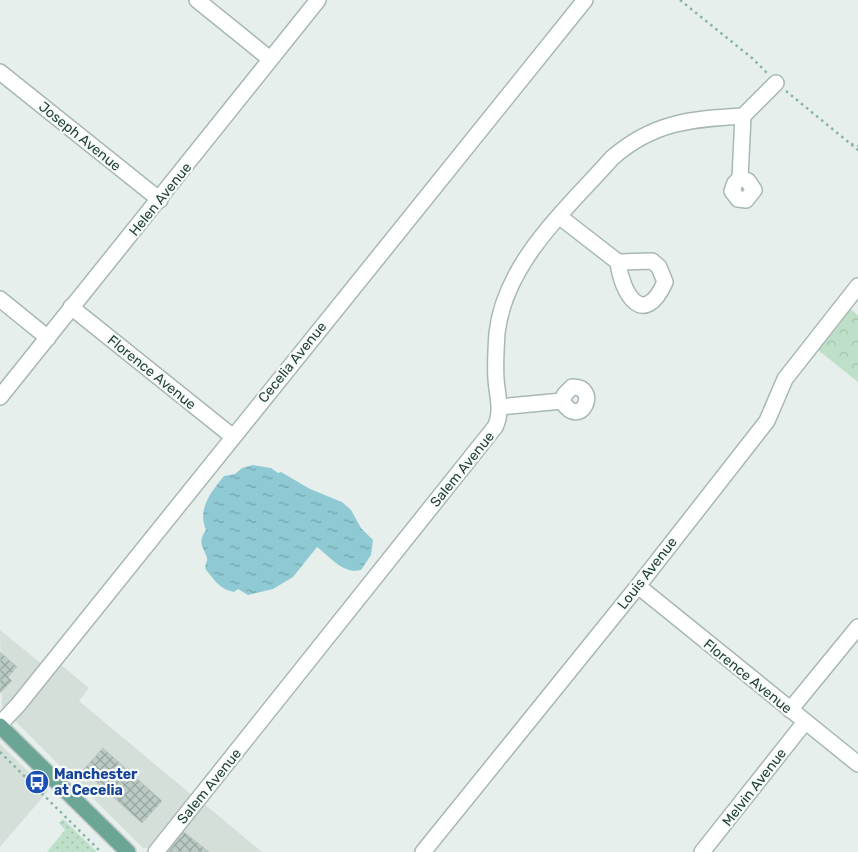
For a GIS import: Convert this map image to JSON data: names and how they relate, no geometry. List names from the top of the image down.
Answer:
{
  "streets": {
    "street": [
      "Joseph Avenue",
      "Helen Avenue",
      "Cecelia Avenue",
      "Florence Avenue",
      "Salem Avenue",
      "Louis Avenue",
      "Melvin Avenue"
    ]
  },
  "crossings": [
    ["Joseph Avenue", "Helen Avenue"],
    ["Helen Avenue", "Florence Avenue"],
    ["Cecelia Avenue", "Florence Avenue"],
    ["Florence Avenue", "Louis Avenue"],
    ["Florence Avenue", "Melvin Avenue"]
  ],
  "places": {
    "bus stop": ["Manchester at Cecelia"]
  }
}
